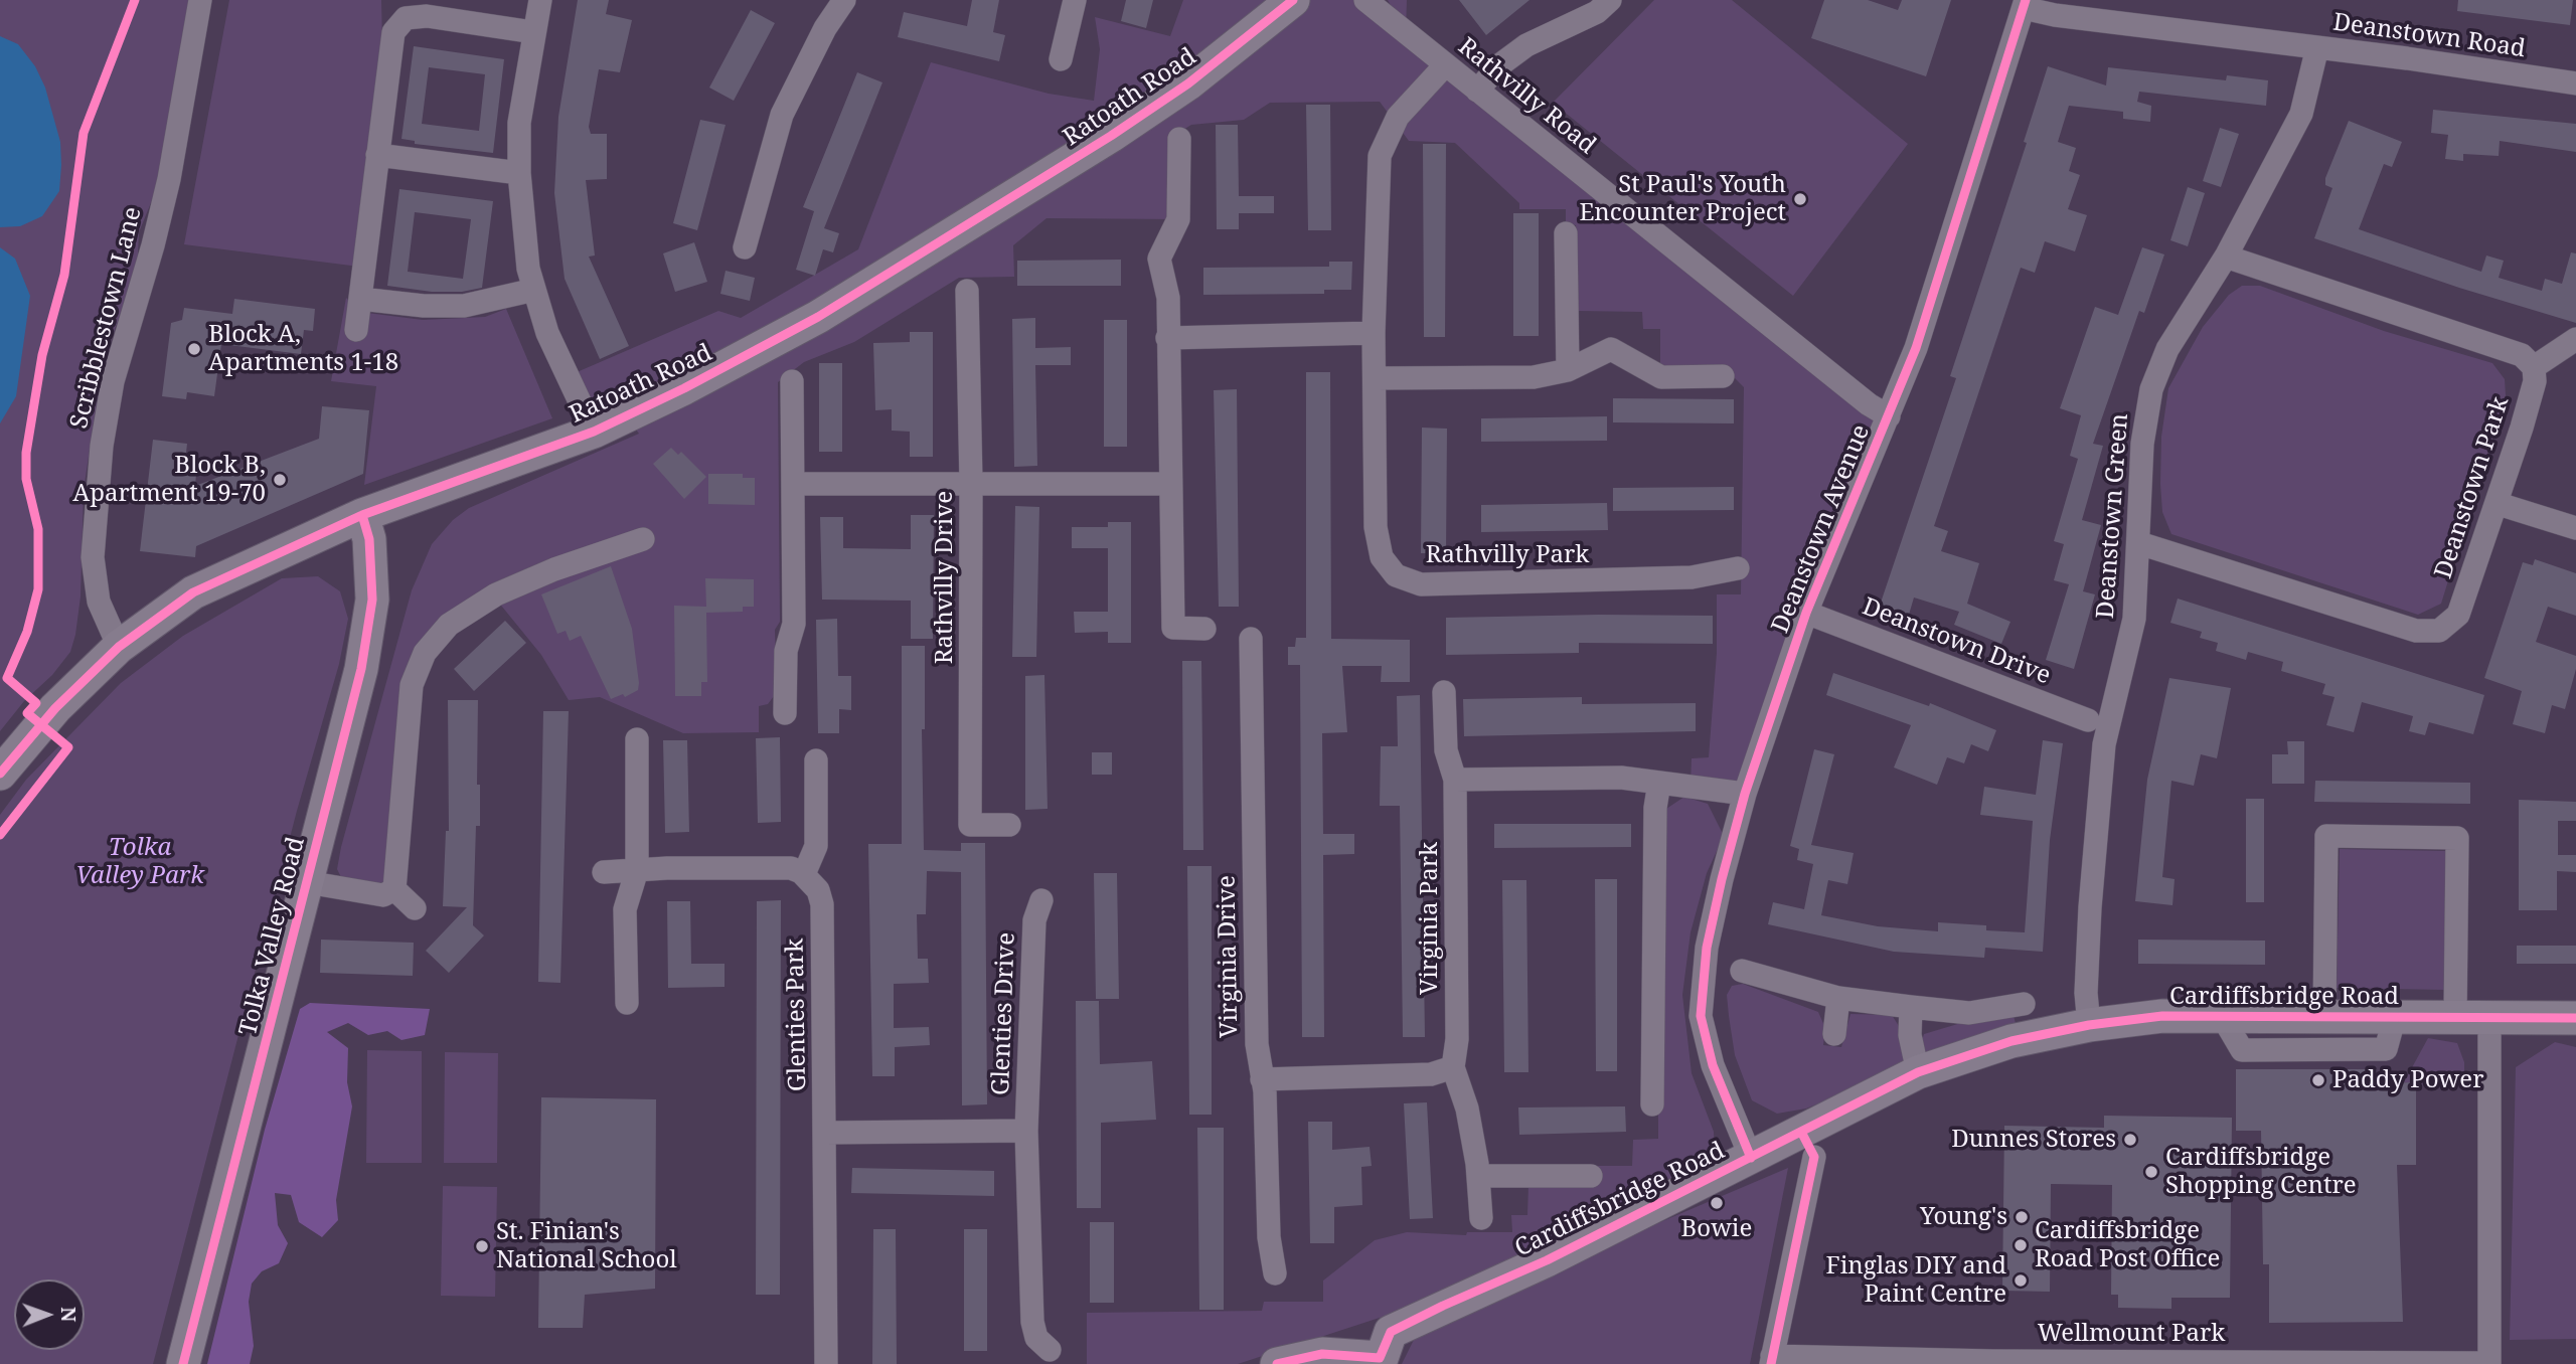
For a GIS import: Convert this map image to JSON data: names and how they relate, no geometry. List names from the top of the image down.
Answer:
{
  "streets": {
    "main road": ["Ratoath Road", "Tolka Valley Road", "Cardiffsbridge Road"],
    "street": [
      "Deanstown Road",
      "Rathvilly Road",
      "Scribblestown Lane",
      "Deanstown Park",
      "Deanstown Green",
      "Deanstown Avenue",
      "Rathvilly Park",
      "Rathvilly Drive",
      "Deanstown Drive",
      "Virginia Park",
      "Virginia Drive",
      "Glenties Drive",
      "Glenties Park",
      "Wellmount Park"
    ]
  },
  "crossings": [
    ["Deanstown Road", "Deanstown Green"],
    ["Deanstown Road", "Deanstown Avenue"],
    ["Rathvilly Road", "Deanstown Avenue"],
    ["Rathvilly Road", "Rathvilly Park"],
    ["Ratoath Road", "Scribblestown Lane"],
    ["Ratoath Road", "Tolka Valley Road"],
    ["Deanstown Park", "Deanstown Green"],
    ["Deanstown Green", "Cardiffsbridge Road"],
    ["Deanstown Avenue", "Deanstown Drive"],
    ["Deanstown Avenue", "Cardiffsbridge Road"],
    ["Glenties Drive", "Glenties Park"]
  ],
  "parks": ["Tolka Valley Park"],
  "places": [
    "St Paul's Youth Encounter Project",
    "Block A, Apartments 1-18",
    "Block B, Apartment 19-70",
    "Paddy Power",
    "Dunnes Stores",
    "Cardiffsbridge Shopping Centre",
    "Bowie",
    "Young's",
    "Cardiffsbridge Road Post Office",
    "St. Finian's National School",
    "Finglas DIY and Paint Centre"
  ],
  "north": "right"
}
